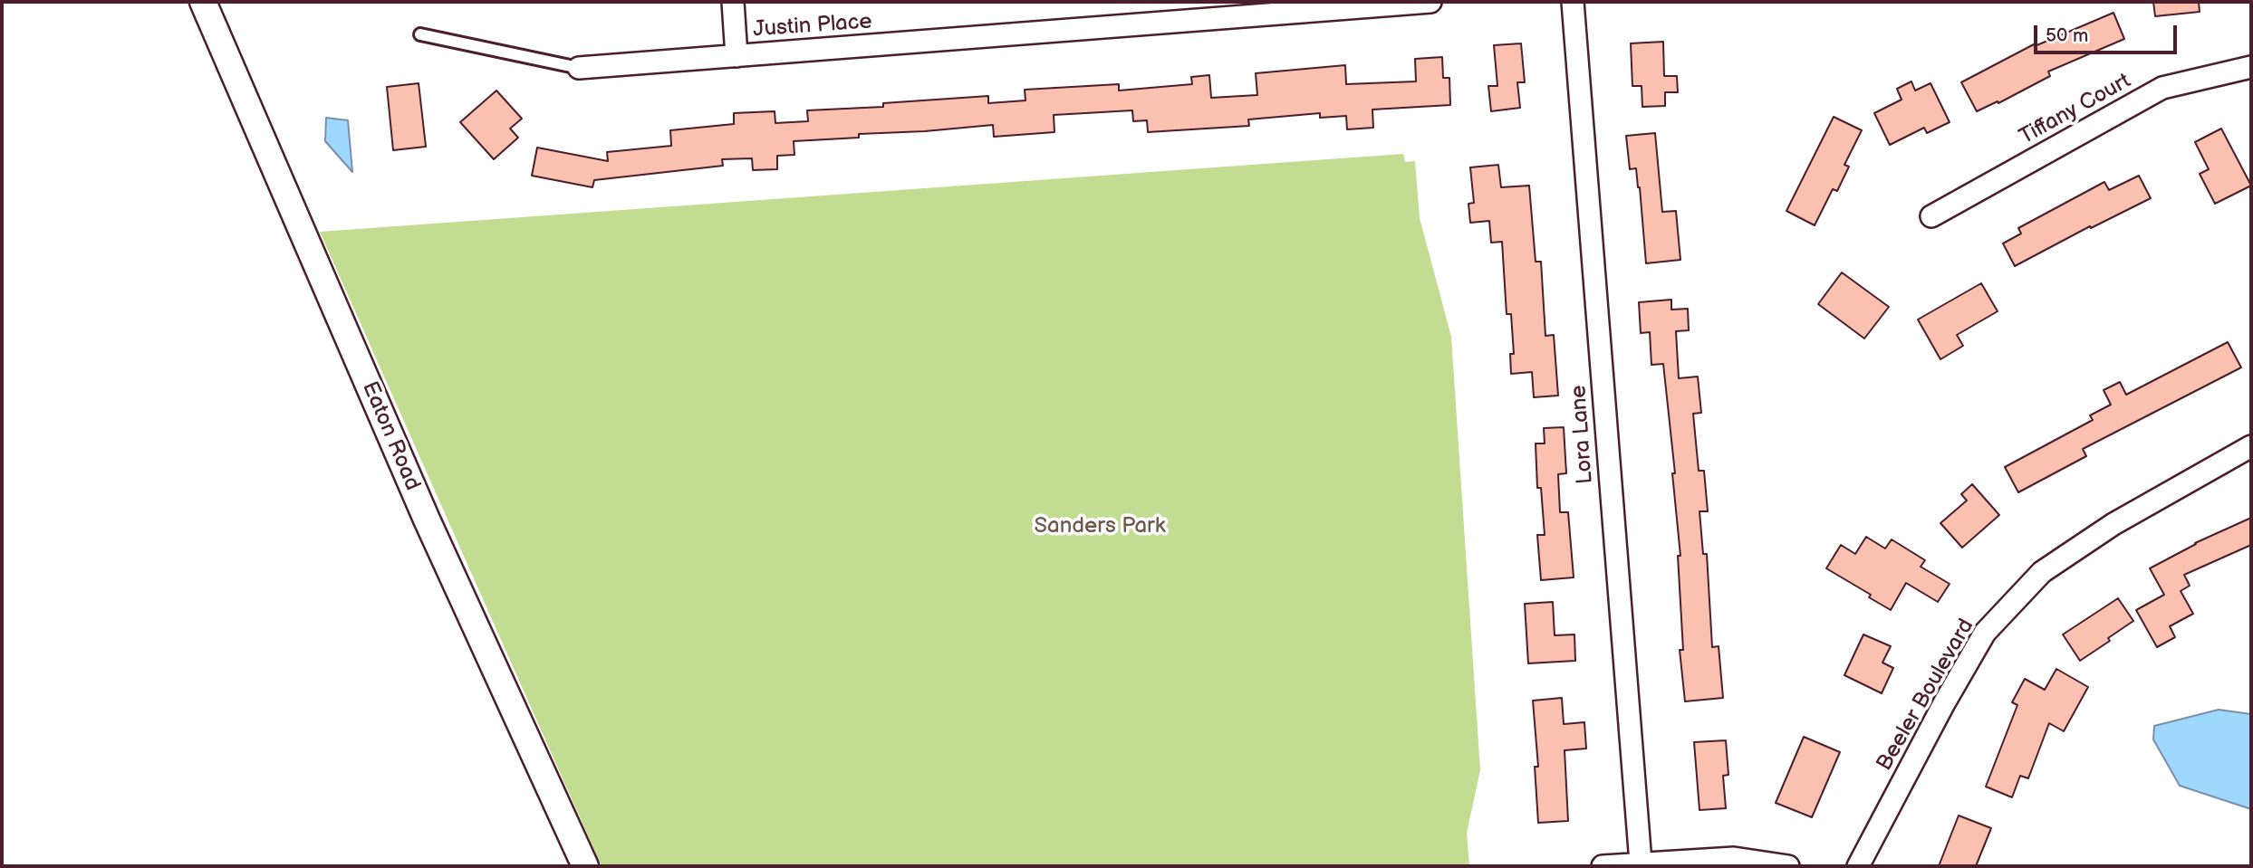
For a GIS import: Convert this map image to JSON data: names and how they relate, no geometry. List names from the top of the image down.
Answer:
{
  "streets": {
    "street": [
      "Justin Place",
      "Tiffany Court",
      "Lora Lane",
      "Eaton Road",
      "Beeler Boulevard"
    ]
  },
  "parks": ["Sanders Park"],
  "scale_bar": "50 m"
}
